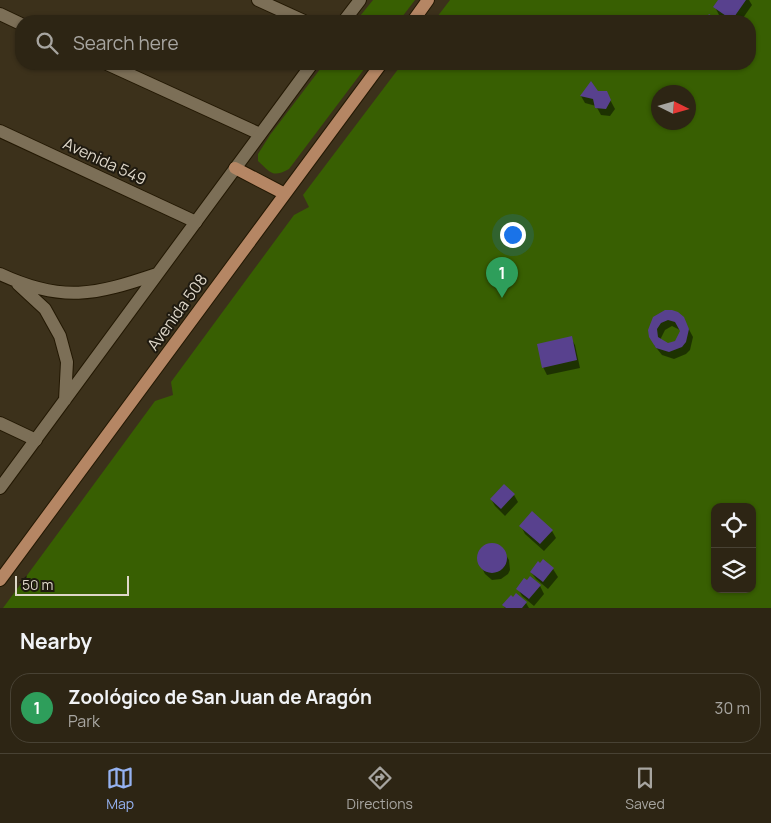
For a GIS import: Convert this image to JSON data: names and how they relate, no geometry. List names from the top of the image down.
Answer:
{
  "streets": {
    "main road": ["Avenida 508"],
    "street": ["Avenida 549"]
  },
  "scale_bar": "50 m",
  "north": "right",
  "page": {
    "search": "Search here",
    "pins": "1",
    "scale": "50 m",
    "heading": "Nearby",
    "list": [
      {
        "mark": "1",
        "name": "Zoológico de San Juan de Aragón",
        "note": "Park",
        "value": "30 m"
      }
    ],
    "nav": ["Map", "Directions", "Saved"]
  }
}
